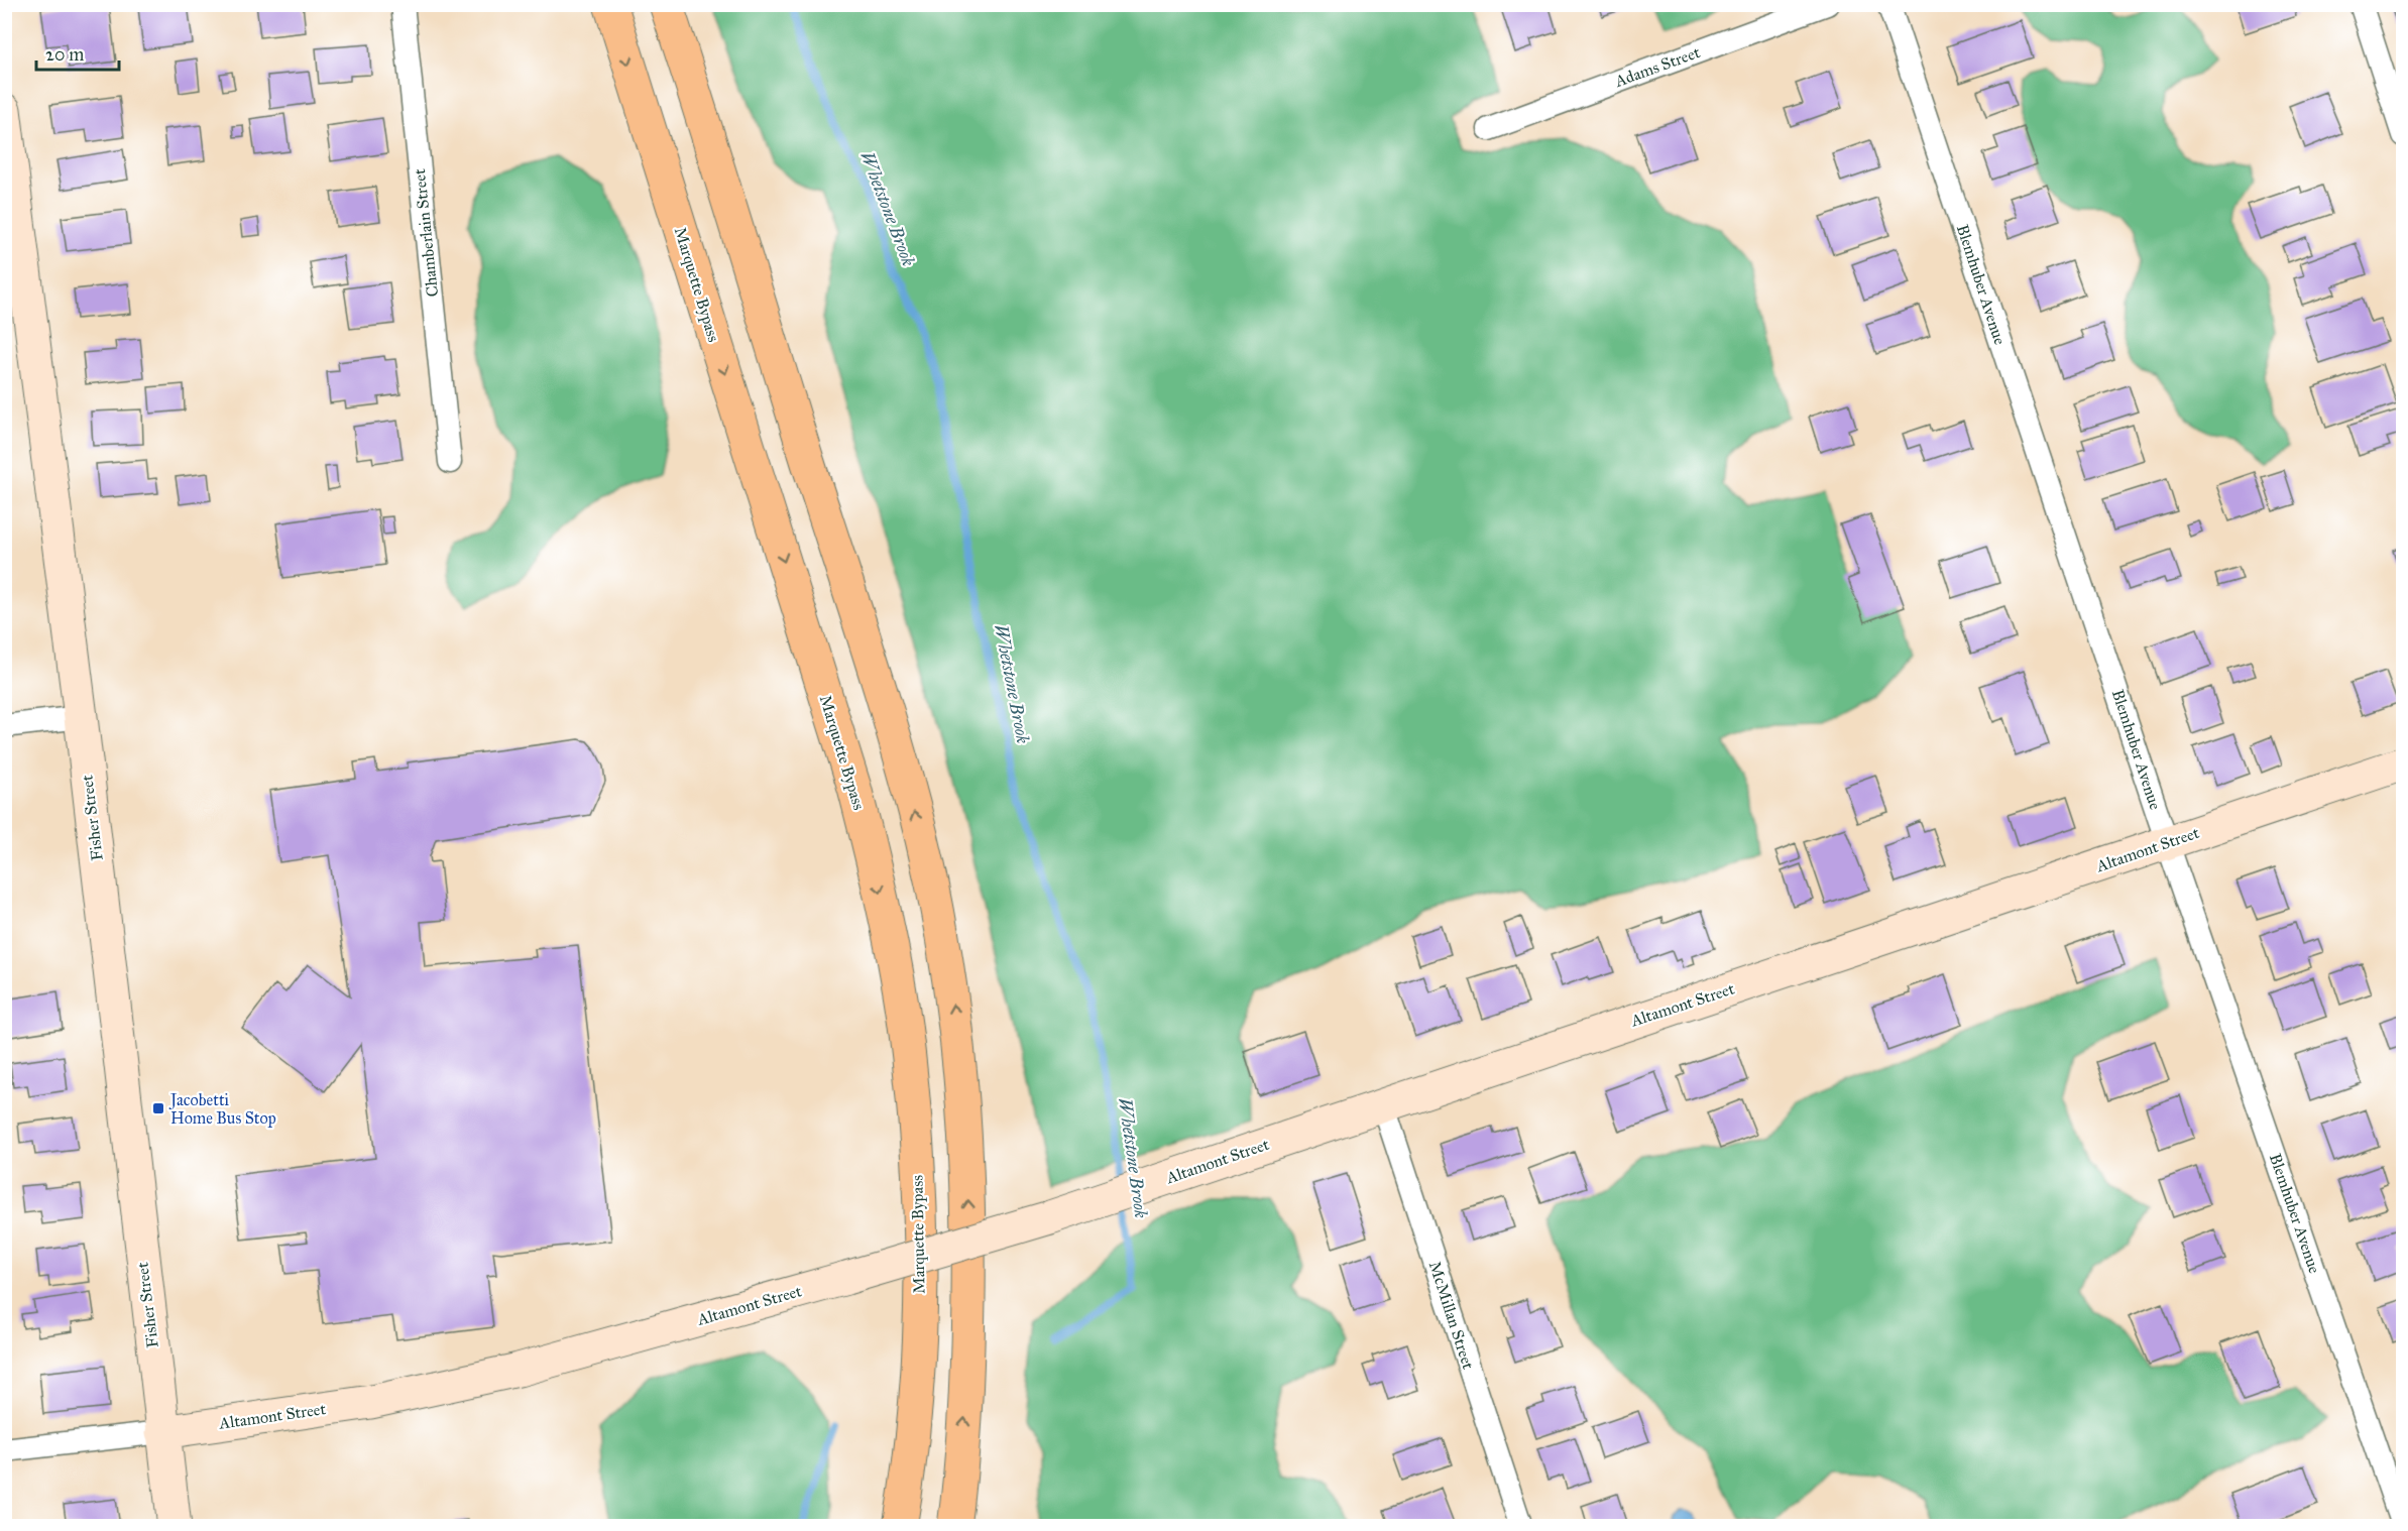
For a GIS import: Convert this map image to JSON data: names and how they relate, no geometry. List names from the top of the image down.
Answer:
{
  "streets": {
    "highway": ["Marquette Bypass"],
    "street": [
      "Adams Street",
      "Chamberlain Street",
      "Blemhuber Avenue",
      "Fisher Street",
      "Altamont Street",
      "McMillan Street"
    ]
  },
  "crossings": [
    ["Blemhuber Avenue", "Altamont Street"],
    ["Fisher Street", "Altamont Street"],
    ["Altamont Street", "McMillan Street"]
  ],
  "water": ["Whetstone Brook"],
  "places": {
    "transit": ["Jacobetti Home Bus Stop"]
  },
  "scale_bar": "20 m"
}
